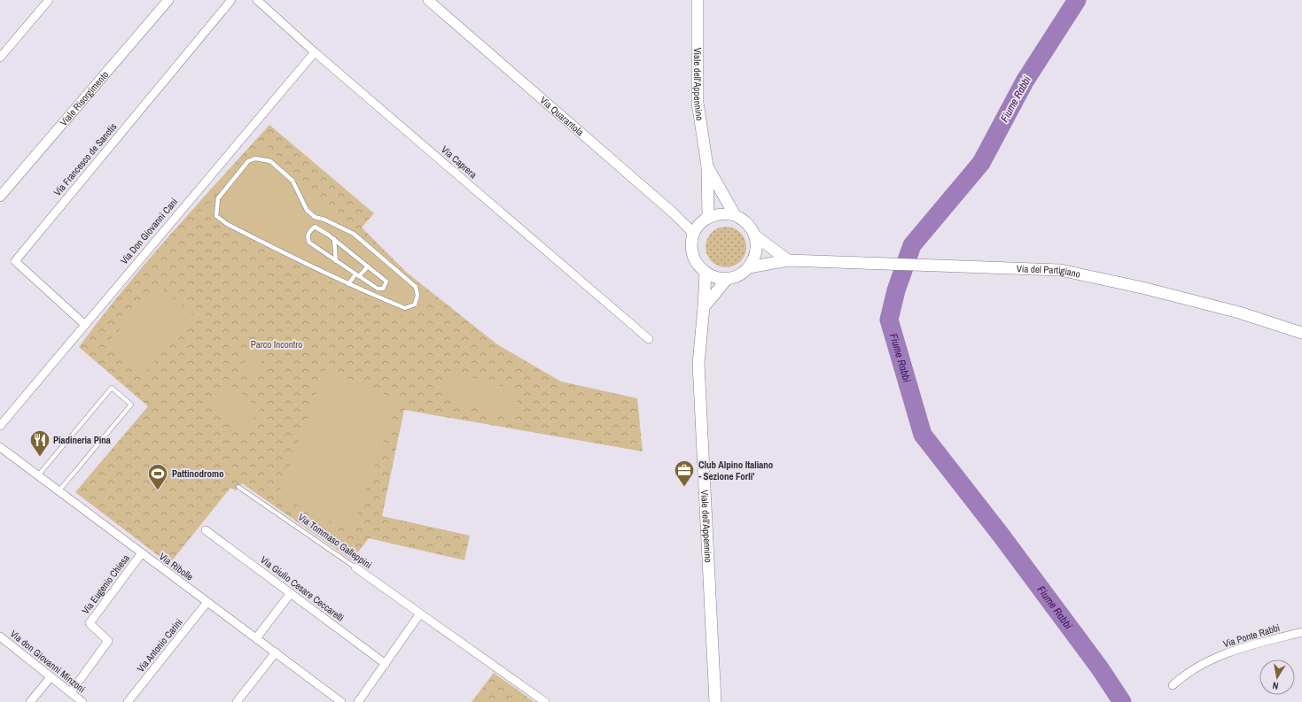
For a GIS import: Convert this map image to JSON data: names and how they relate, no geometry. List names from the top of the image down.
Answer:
{
  "streets": {
    "main road": ["Viale dell'Appennino", "Via del Partigiano"],
    "street": [
      "Viale Risorgimento",
      "Via Quarantola",
      "Via Francesco de Sanctis",
      "Via Caprera",
      "Via Don Giovanni Cani",
      "Via Tommaso Galleppini",
      "Via Ribolle",
      "Via Eugenio Chiesa",
      "Via Giulio Cesare Ceccarelli",
      "Via Ponte Rabbi",
      "Via Antonio Carini",
      "Via don Giovanni Minzoni"
    ]
  },
  "crossings": [
    ["Viale dell'Appennino", "Via Quarantola"],
    ["Viale dell'Appennino", "Via del Partigiano"],
    ["Via Quarantola", "Via del Partigiano"],
    ["Via Francesco de Sanctis", "Via Don Giovanni Cani"],
    ["Via Caprera", "Via Don Giovanni Cani"],
    ["Via Ribolle", "Via Eugenio Chiesa"],
    ["Via Ribolle", "Via Antonio Carini"],
    ["Via Eugenio Chiesa", "Via don Giovanni Minzoni"]
  ],
  "water": ["Fiume Rabbi"],
  "parks": ["Parco Incontro"],
  "places": {
    "restaurant": ["Piadineria Pina"],
    "office": ["Club Alpino Italiano - Sezione Forli'"],
    "sports": ["Pattinodromo"]
  },
  "north": "bottom"
}
